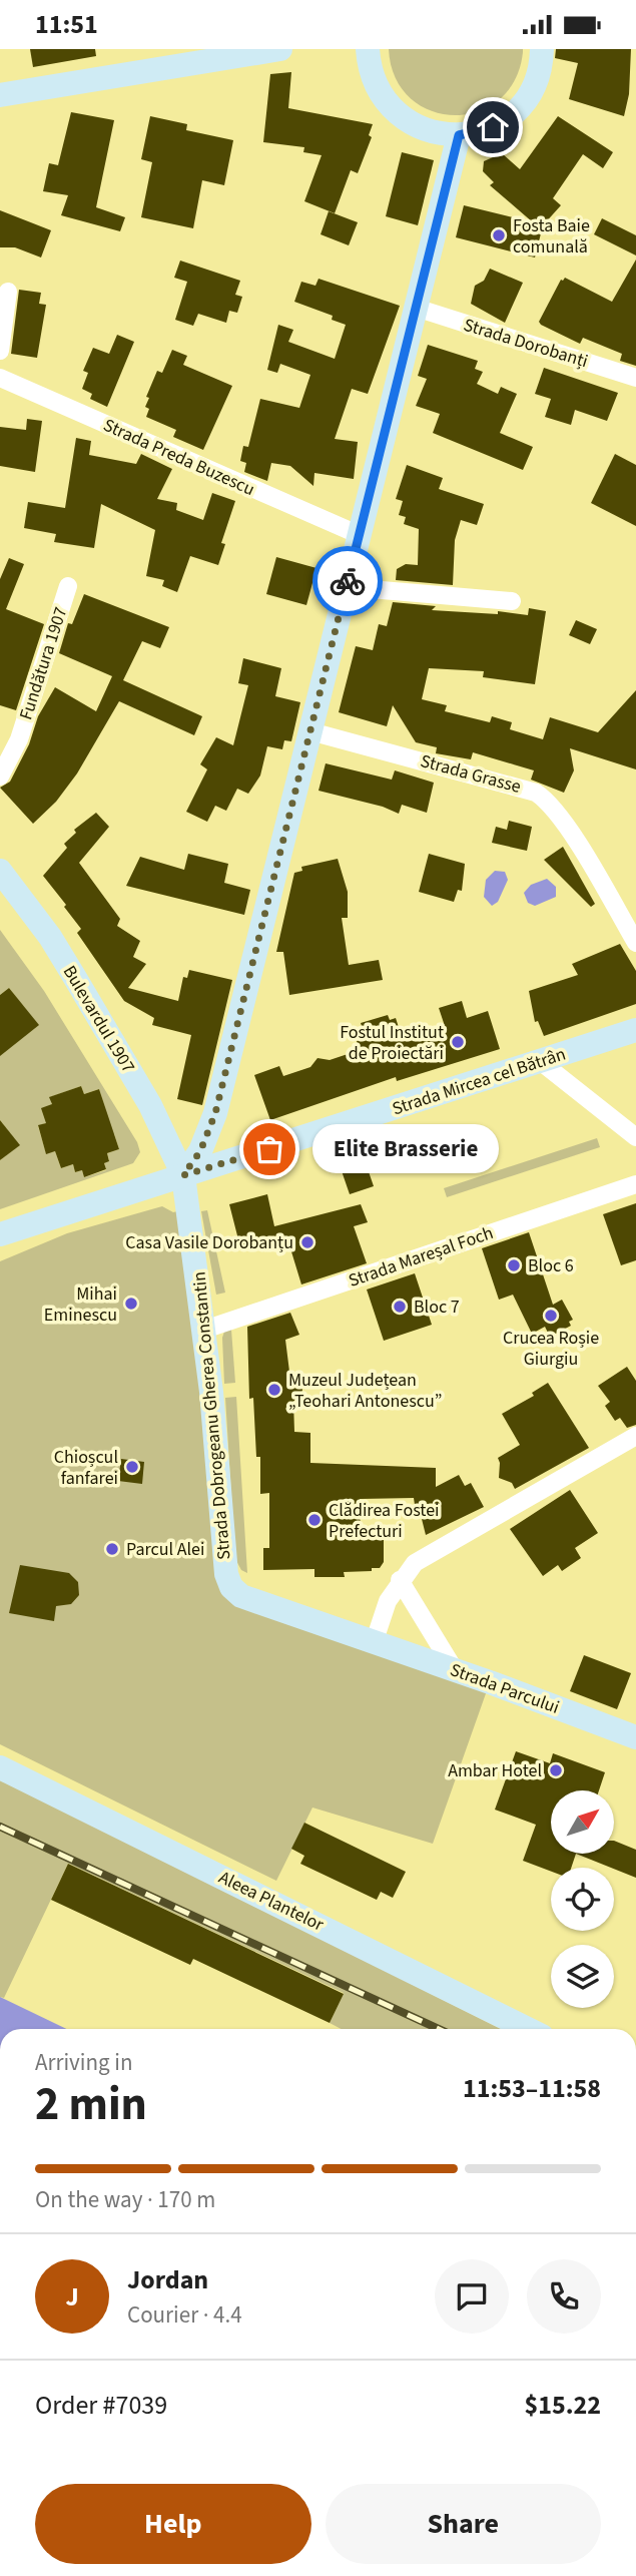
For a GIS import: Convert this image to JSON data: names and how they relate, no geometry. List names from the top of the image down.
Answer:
{
  "streets": {
    "street": [
      "Strada Dorobanți",
      "Strada Preda Buzescu",
      "Fundătura 1907",
      "Strada Grasse",
      "Bulevardul 1907",
      "Strada Mircea cel Bătrân",
      "Strada Mareșal Foch",
      "Strada Dobrogeanu Gherea Constantin",
      "Strada Parcului",
      "Aleea Plantelor"
    ]
  },
  "crossings": [
    ["Bulevardul 1907", "Strada Mircea cel Bătrân"],
    ["Bulevardul 1907", "Strada Dobrogeanu Gherea Constantin"],
    ["Strada Mircea cel Bătrân", "Strada Dobrogeanu Gherea Constantin"],
    ["Strada Mareșal Foch", "Strada Dobrogeanu Gherea Constantin"],
    ["Strada Dobrogeanu Gherea Constantin", "Strada Parcului"]
  ],
  "places": [
    "Fosta Baie comunală",
    "Fostul Institut de Proiectări",
    "Elite Brasserie",
    "Casa Vasile Dorobanțu",
    "Bloc 6",
    "Mihai Eminescu",
    "Bloc 7",
    "Crucea Roșie Giurgiu",
    "Muzeul Județean „Teohari Antonescu”",
    "Chioșcul fanfarei",
    "Clădirea Fostei Prefecturi",
    "Parcul Alei",
    "Ambar Hotel"
  ],
  "north": "top right",
  "page": {
    "status": "11:51",
    "bubble": "Elite Brasserie",
    "heading": ["2 min", "Arriving in", "11:53–11:58"],
    "panel": [
      "Jordan",
      "Courier · 4.4",
      "Order #7039",
      "$15.22"
    ],
    "bar": "On the way · 170 m",
    "round": "J",
    "buttons": ["Help", "Share"]
  }
}
